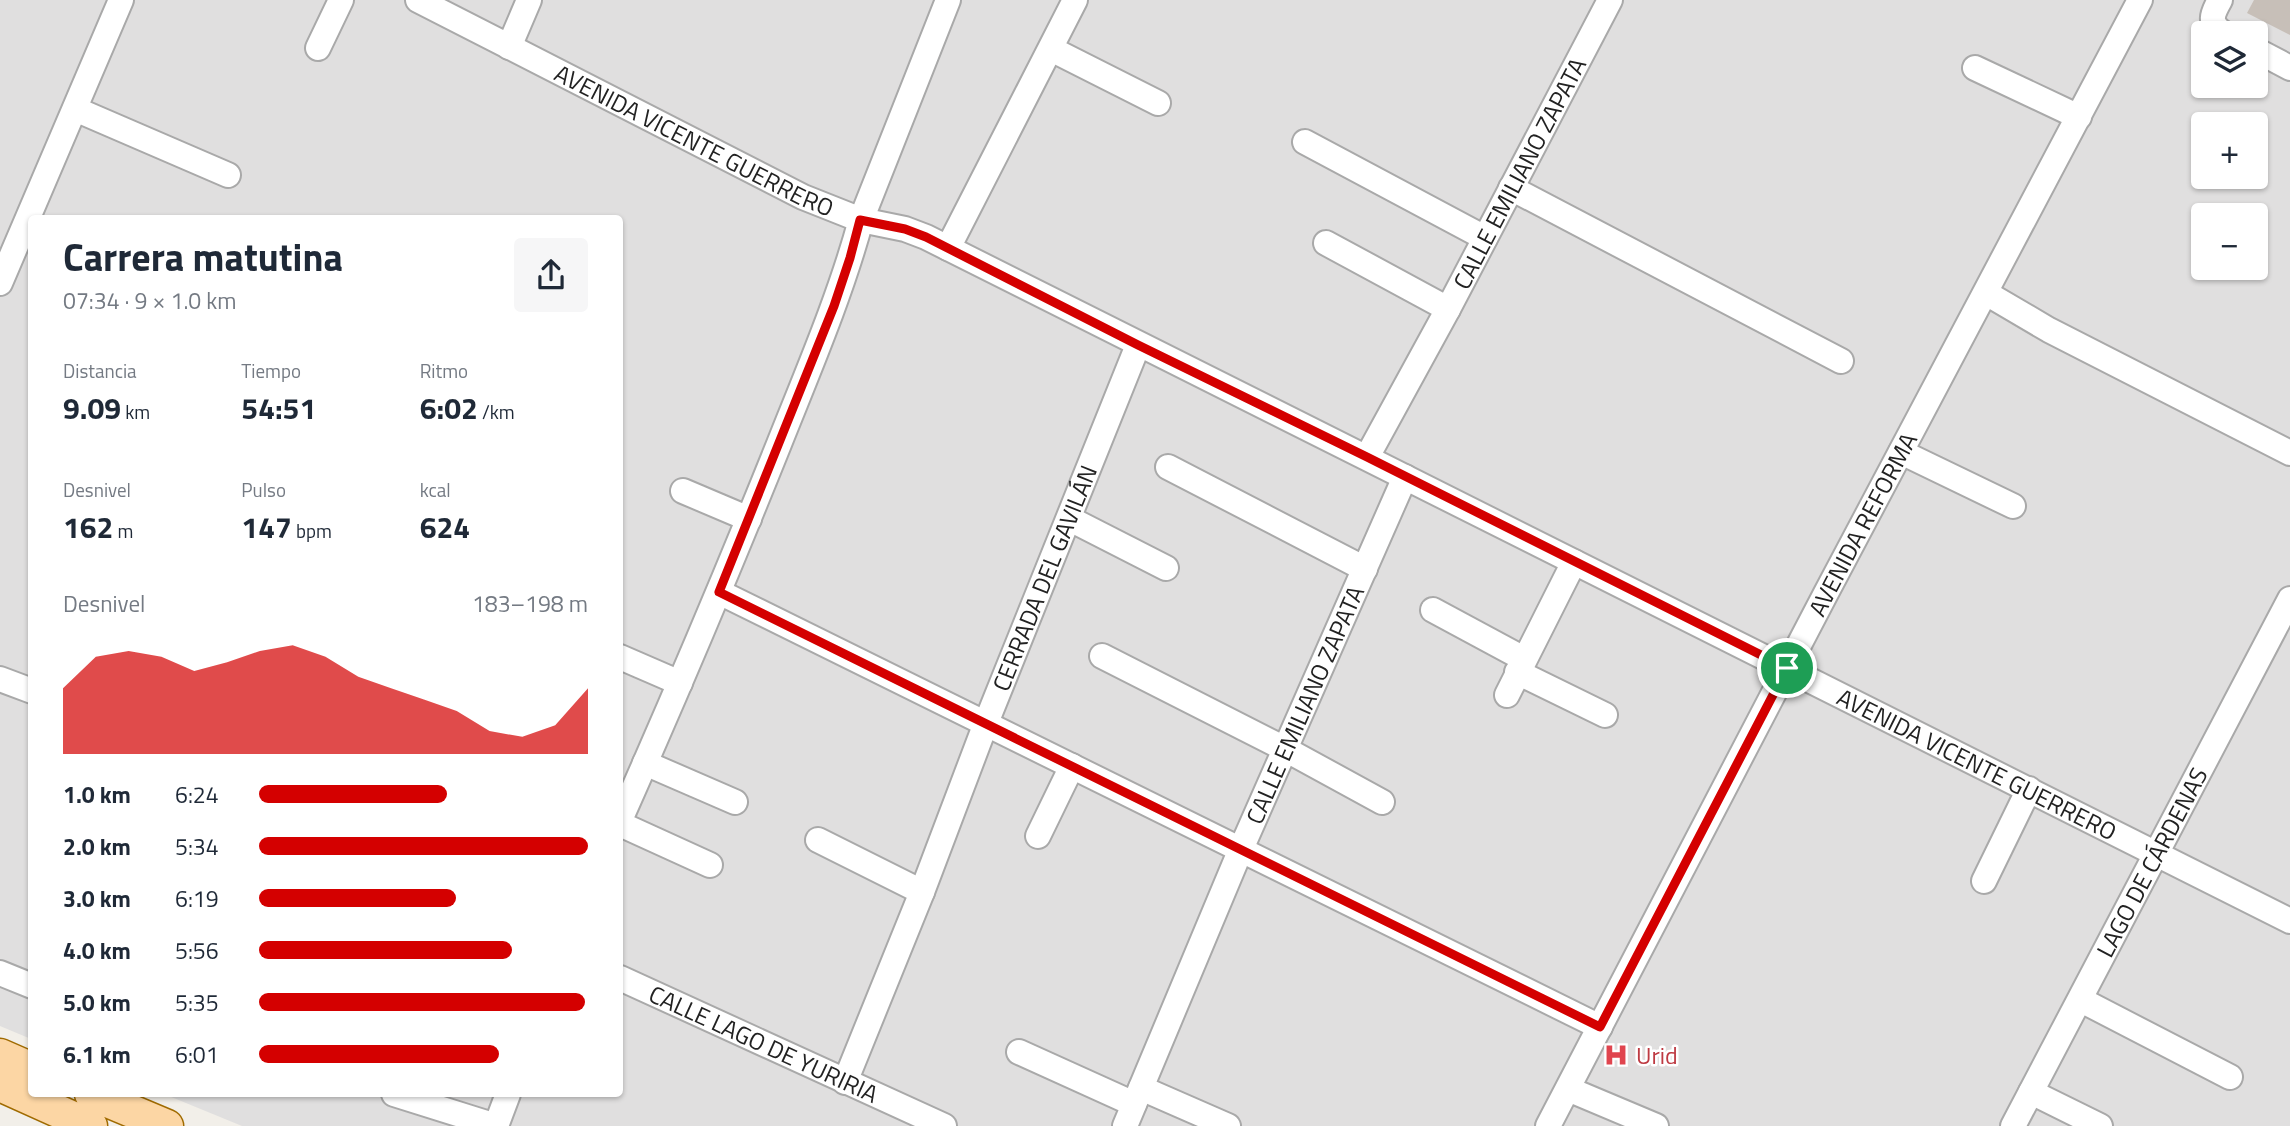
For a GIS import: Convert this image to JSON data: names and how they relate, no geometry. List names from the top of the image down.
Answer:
{
  "streets": {
    "street": [
      "AVENIDA VICENTE GUERRERO",
      "CALLE EMILIANO ZAPATA",
      "AVENIDA REFORMA",
      "CERRADA DEL GAVILÁN",
      "LAGO DE CÁRDENAS",
      "CALLE LAGO DE YURIRIA"
    ]
  },
  "crossings": [
    ["AVENIDA VICENTE GUERRERO", "CALLE EMILIANO ZAPATA"],
    ["AVENIDA VICENTE GUERRERO", "AVENIDA REFORMA"],
    ["AVENIDA VICENTE GUERRERO", "CERRADA DEL GAVILÁN"],
    ["AVENIDA VICENTE GUERRERO", "LAGO DE CÁRDENAS"],
    ["CERRADA DEL GAVILÁN", "CALLE LAGO DE YURIRIA"]
  ],
  "places": {
    "hospital": ["Urid"]
  },
  "page": {
    "map_buttons": ["+", "−"],
    "heading": ["Carrera matutina", "07:34 · 9 × 1.0 km"],
    "stats": [
      ["Distancia", "9.09 km"],
      ["Tiempo", "54:51"],
      ["Ritmo", "6:02 /km"],
      ["Desnivel", "162 m"],
      ["Pulso", "147 bpm"],
      ["kcal", "624"]
    ],
    "chart": ["Desnivel", "183–198 m"],
    "list": [
      {
        "name": "1.0 km",
        "note": "6:24"
      },
      {
        "name": "2.0 km",
        "note": "5:34"
      },
      {
        "name": "3.0 km",
        "note": "6:19"
      },
      {
        "name": "4.0 km",
        "note": "5:56"
      },
      {
        "name": "5.0 km",
        "note": "5:35"
      },
      {
        "name": "6.1 km",
        "note": "6:01"
      }
    ]
  }
}
